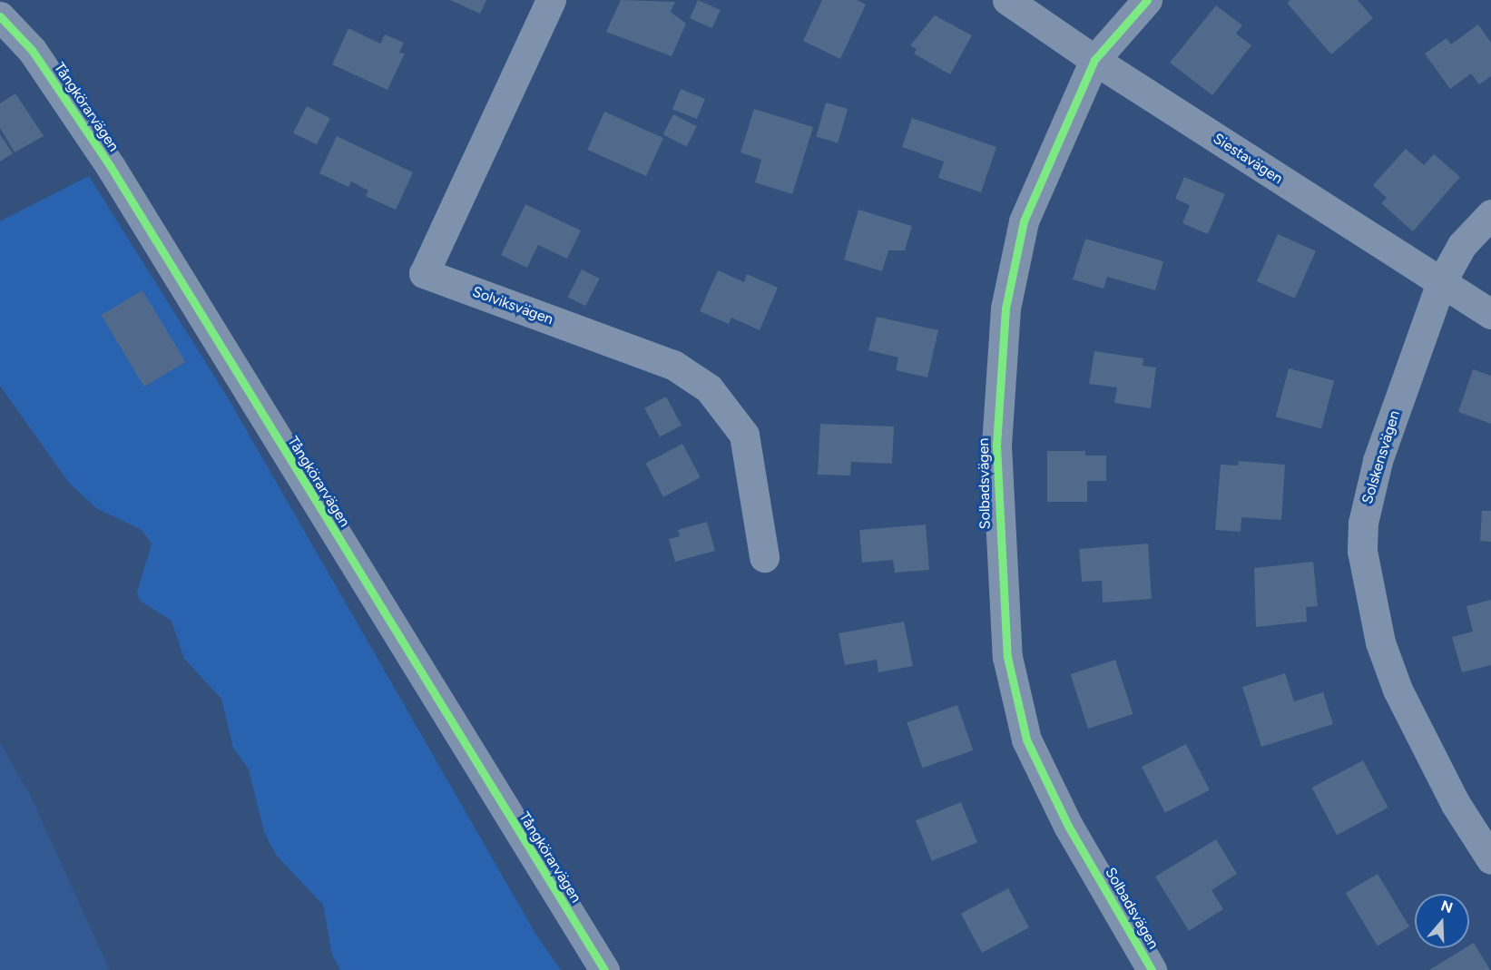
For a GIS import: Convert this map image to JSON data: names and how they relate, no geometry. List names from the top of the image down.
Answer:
{
  "streets": {
    "street": [
      "Tångkörarvägen",
      "Siestavägen",
      "Solviksvägen",
      "Solskensvägen",
      "Solbadsvägen"
    ]
  },
  "crossings": [
    ["Siestavägen", "Solskensvägen"],
    ["Siestavägen", "Solbadsvägen"]
  ],
  "north": "top"
}
